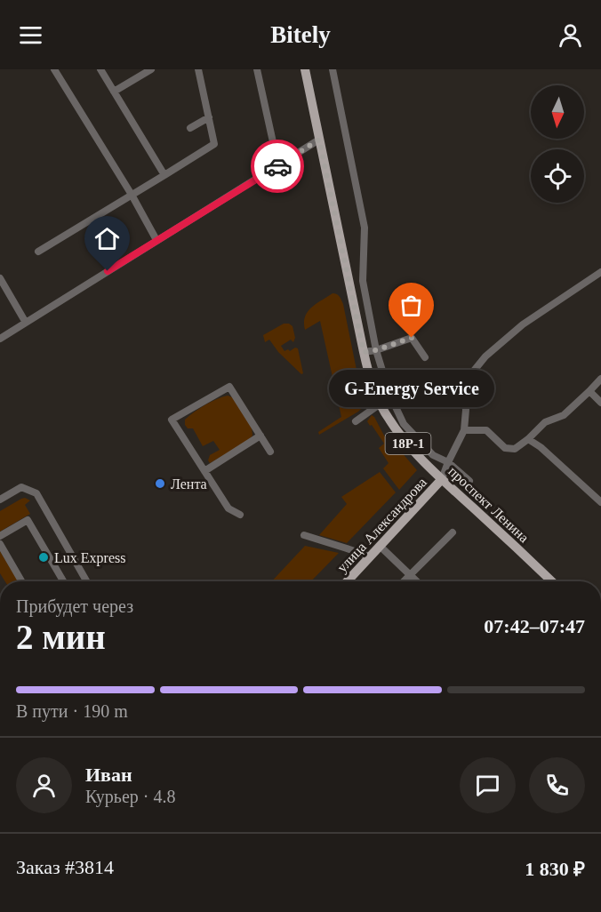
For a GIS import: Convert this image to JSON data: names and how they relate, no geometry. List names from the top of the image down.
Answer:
{
  "streets": {
    "main road": ["18Р-1", "проспект Ленина", "улица Александрова"]
  },
  "crossings": [
    ["проспект Ленина", "улица Александрова"]
  ],
  "places": ["G-Energy Service", "Лента", "Lux Express"],
  "north": "bottom",
  "page": {
    "header": "Bitely",
    "bubble": "G-Energy Service",
    "heading": ["2 мин", "Прибудет через", "07:42–07:47"],
    "panel": [
      "Иван",
      "Курьер · 4.8",
      "Заказ #3814",
      "1 830 ₽"
    ],
    "bar": "В пути · 190 m"
  }
}
